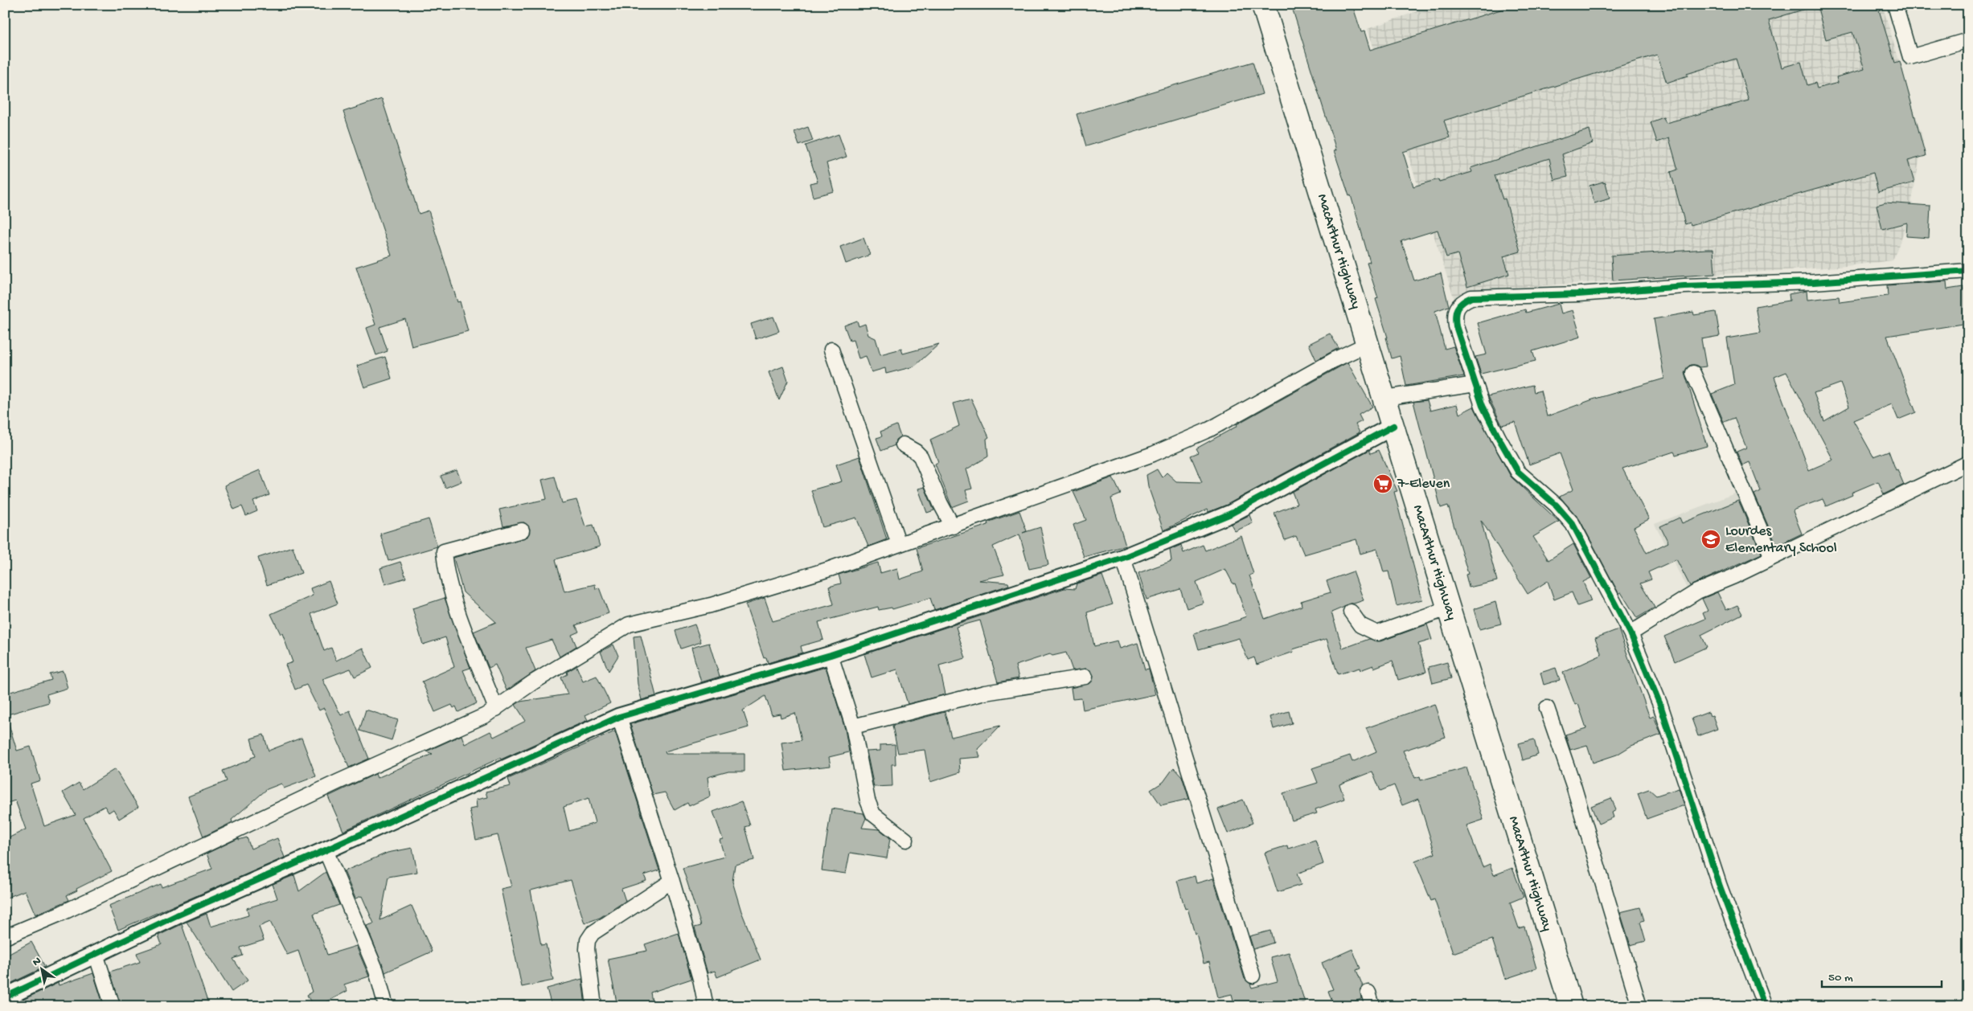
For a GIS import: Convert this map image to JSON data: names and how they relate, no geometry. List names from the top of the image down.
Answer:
{
  "streets": {
    "highway": ["MacArthur Highway"]
  },
  "places": {
    "supermarket": ["7-Eleven"],
    "school or university": ["Lourdes Elementary School"]
  },
  "scale_bar": "50 m",
  "north": "top left"
}
